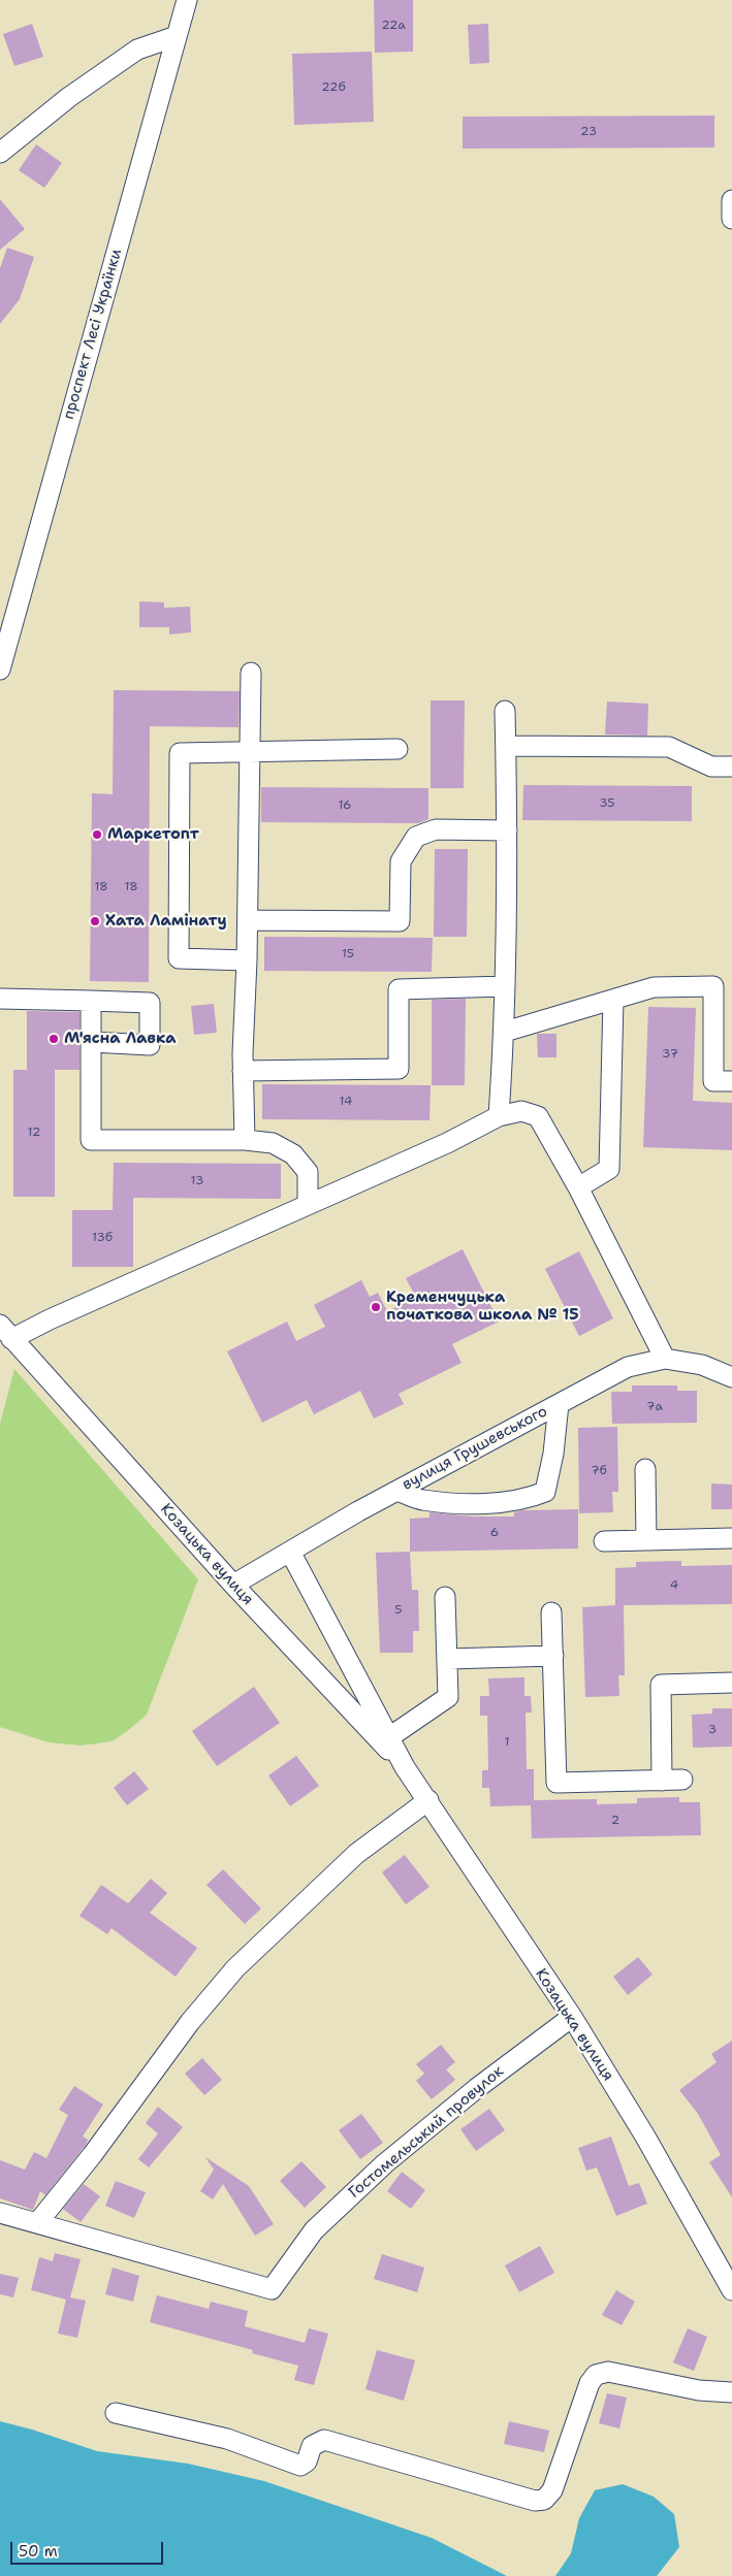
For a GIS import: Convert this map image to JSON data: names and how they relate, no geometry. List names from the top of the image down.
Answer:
{
  "streets": {
    "street": [
      "проспект Лесі Українки",
      "вулиця Грушевського",
      "Козацька вулиця",
      "Гостомельський провулок"
    ]
  },
  "crossings": [
    ["вулиця Грушевського", "Козацька вулиця"],
    ["Козацька вулиця", "Гостомельський провулок"]
  ],
  "places": [
    "Маркетопт",
    "Хата Ламінату",
    "М'ясна Лавка",
    "Кременчуцька початкова школа № 15"
  ],
  "house_numbers": [
    "22а",
    "22б",
    "23",
    "35",
    "16",
    "18",
    "18",
    "15",
    "37",
    "14",
    "12",
    "13",
    "13б",
    "7а",
    "7б",
    "6",
    "4",
    "5",
    "3",
    "1",
    "2"
  ],
  "scale_bar": "50 m"
}
